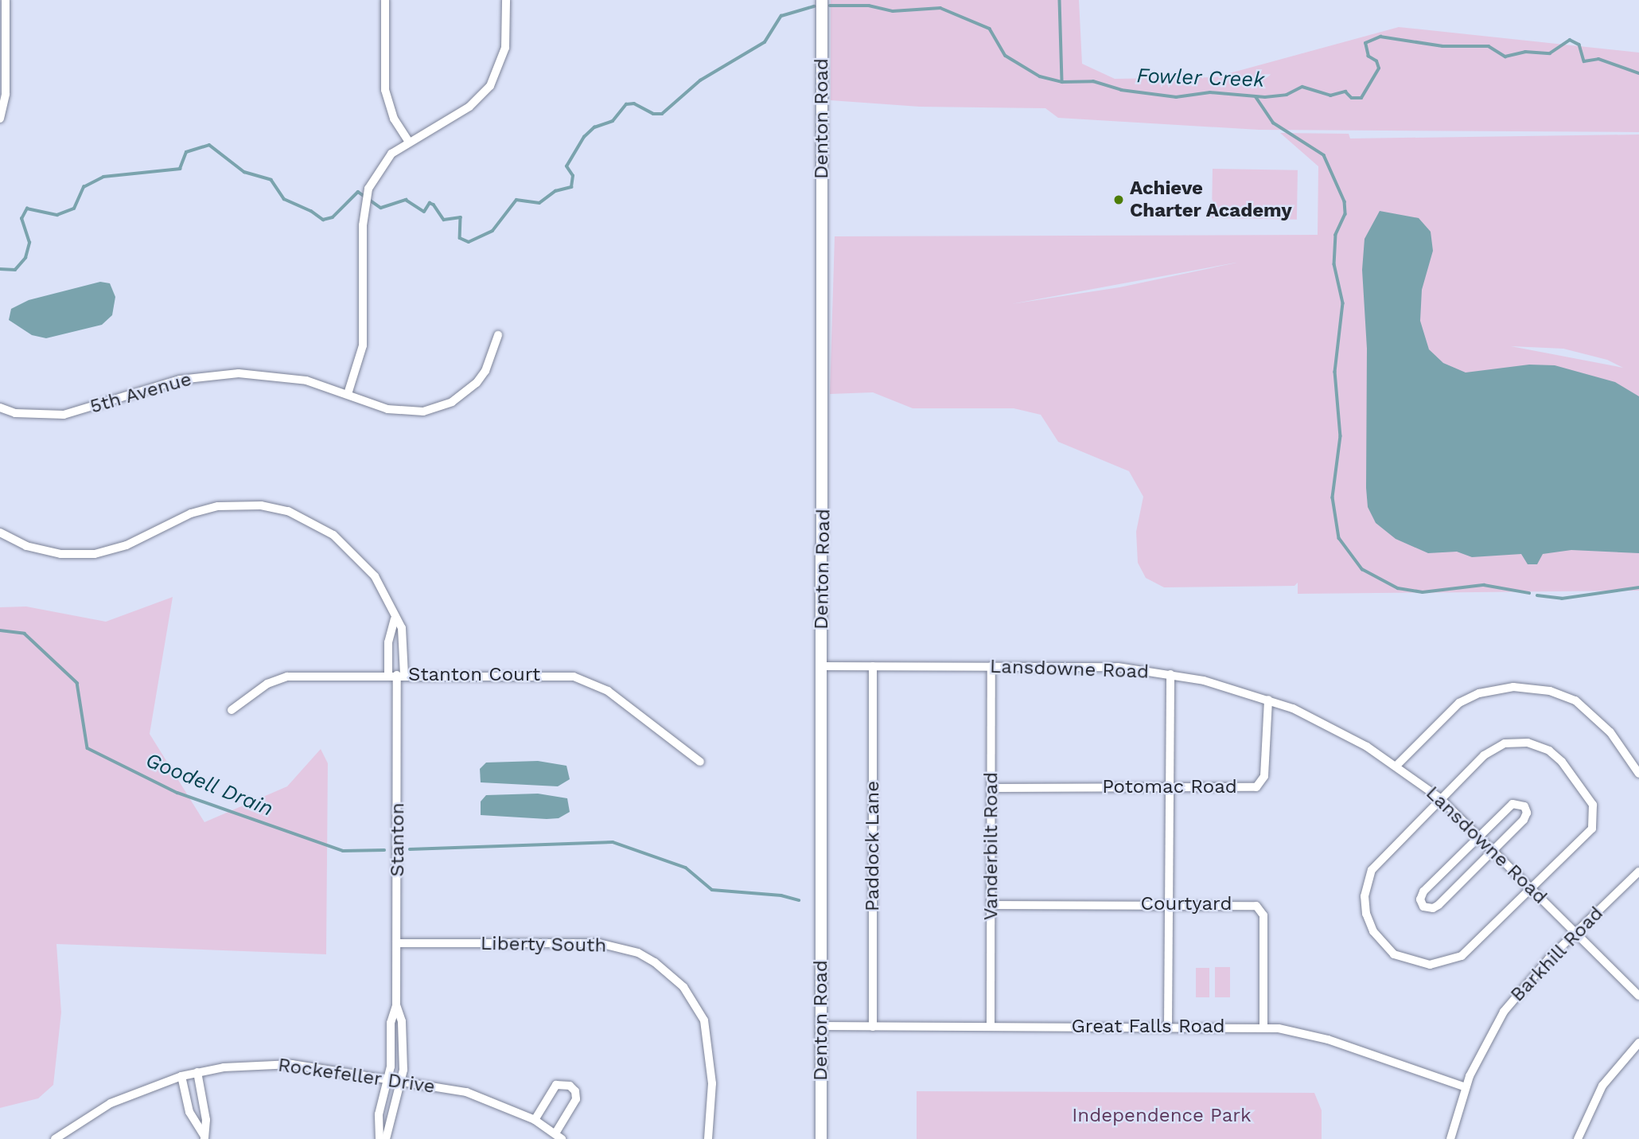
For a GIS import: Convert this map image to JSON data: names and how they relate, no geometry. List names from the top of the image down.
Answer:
{
  "streets": {
    "street": [
      "Denton Road",
      "5th Avenue",
      "Lansdowne Road",
      "Stanton Court",
      "Potomac Road",
      "Stanton",
      "Paddock Lane",
      "Vanderbilt Road",
      "Courtyard",
      "Liberty South",
      "Barkhill Road",
      "Great Falls Road",
      "Rockefeller Drive"
    ]
  },
  "crossings": [
    ["Denton Road", "Lansdowne Road"],
    ["Denton Road", "Great Falls Road"],
    ["Lansdowne Road", "Potomac Road"],
    ["Lansdowne Road", "Paddock Lane"],
    ["Lansdowne Road", "Vanderbilt Road"],
    ["Lansdowne Road", "Barkhill Road"],
    ["Stanton Court", "Stanton"],
    ["Potomac Road", "Vanderbilt Road"],
    ["Stanton", "Liberty South"],
    ["Paddock Lane", "Great Falls Road"],
    ["Vanderbilt Road", "Courtyard"],
    ["Vanderbilt Road", "Great Falls Road"],
    ["Courtyard", "Great Falls Road"],
    ["Barkhill Road", "Great Falls Road"]
  ],
  "water": ["Fowler Creek", "Goodell Drain"],
  "parks": ["Independence Park"],
  "places": ["Achieve Charter Academy"]
}
